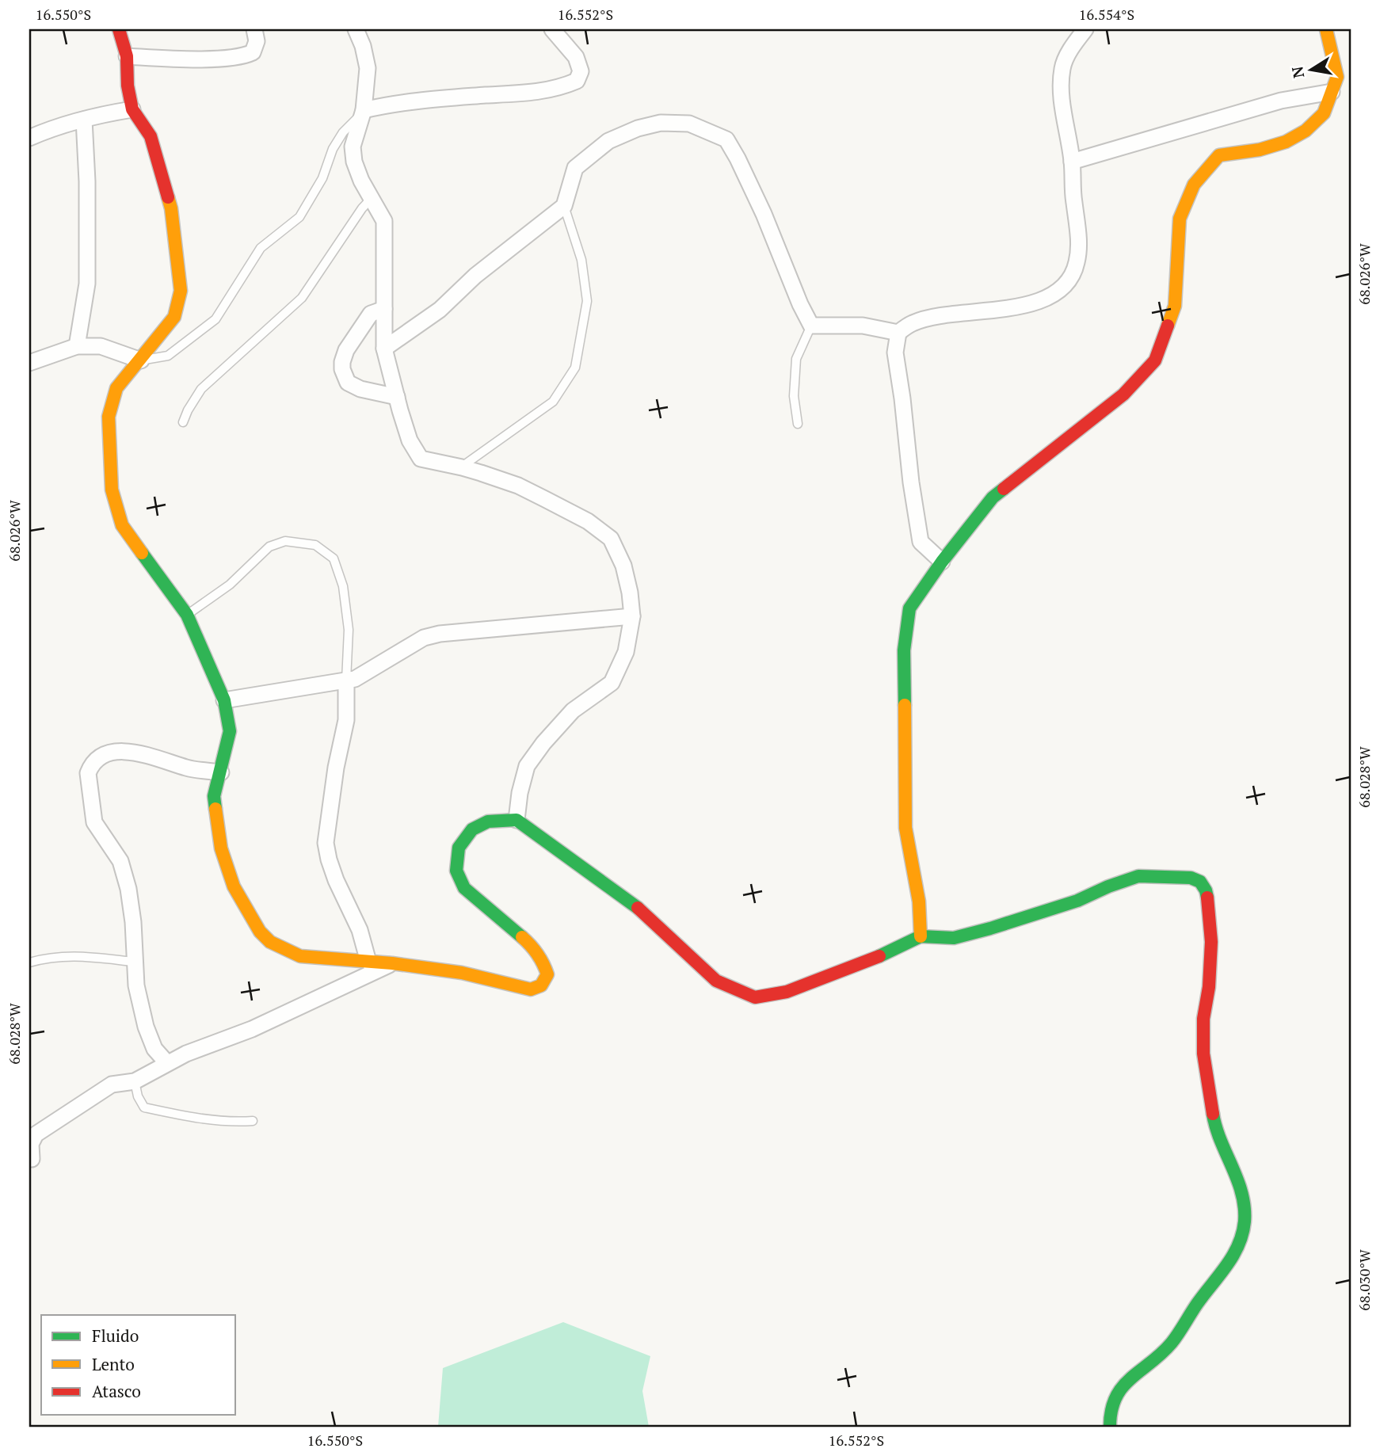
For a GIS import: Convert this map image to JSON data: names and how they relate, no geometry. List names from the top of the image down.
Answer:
{
  "legend": ["Fluido", "Lento", "Atasco"],
  "north": "left",
  "coordinates": [
    "16.550°S",
    "16.552°S",
    "16.554°S",
    "68.026°W",
    "68.028°W",
    "68.030°W"
  ]
}
